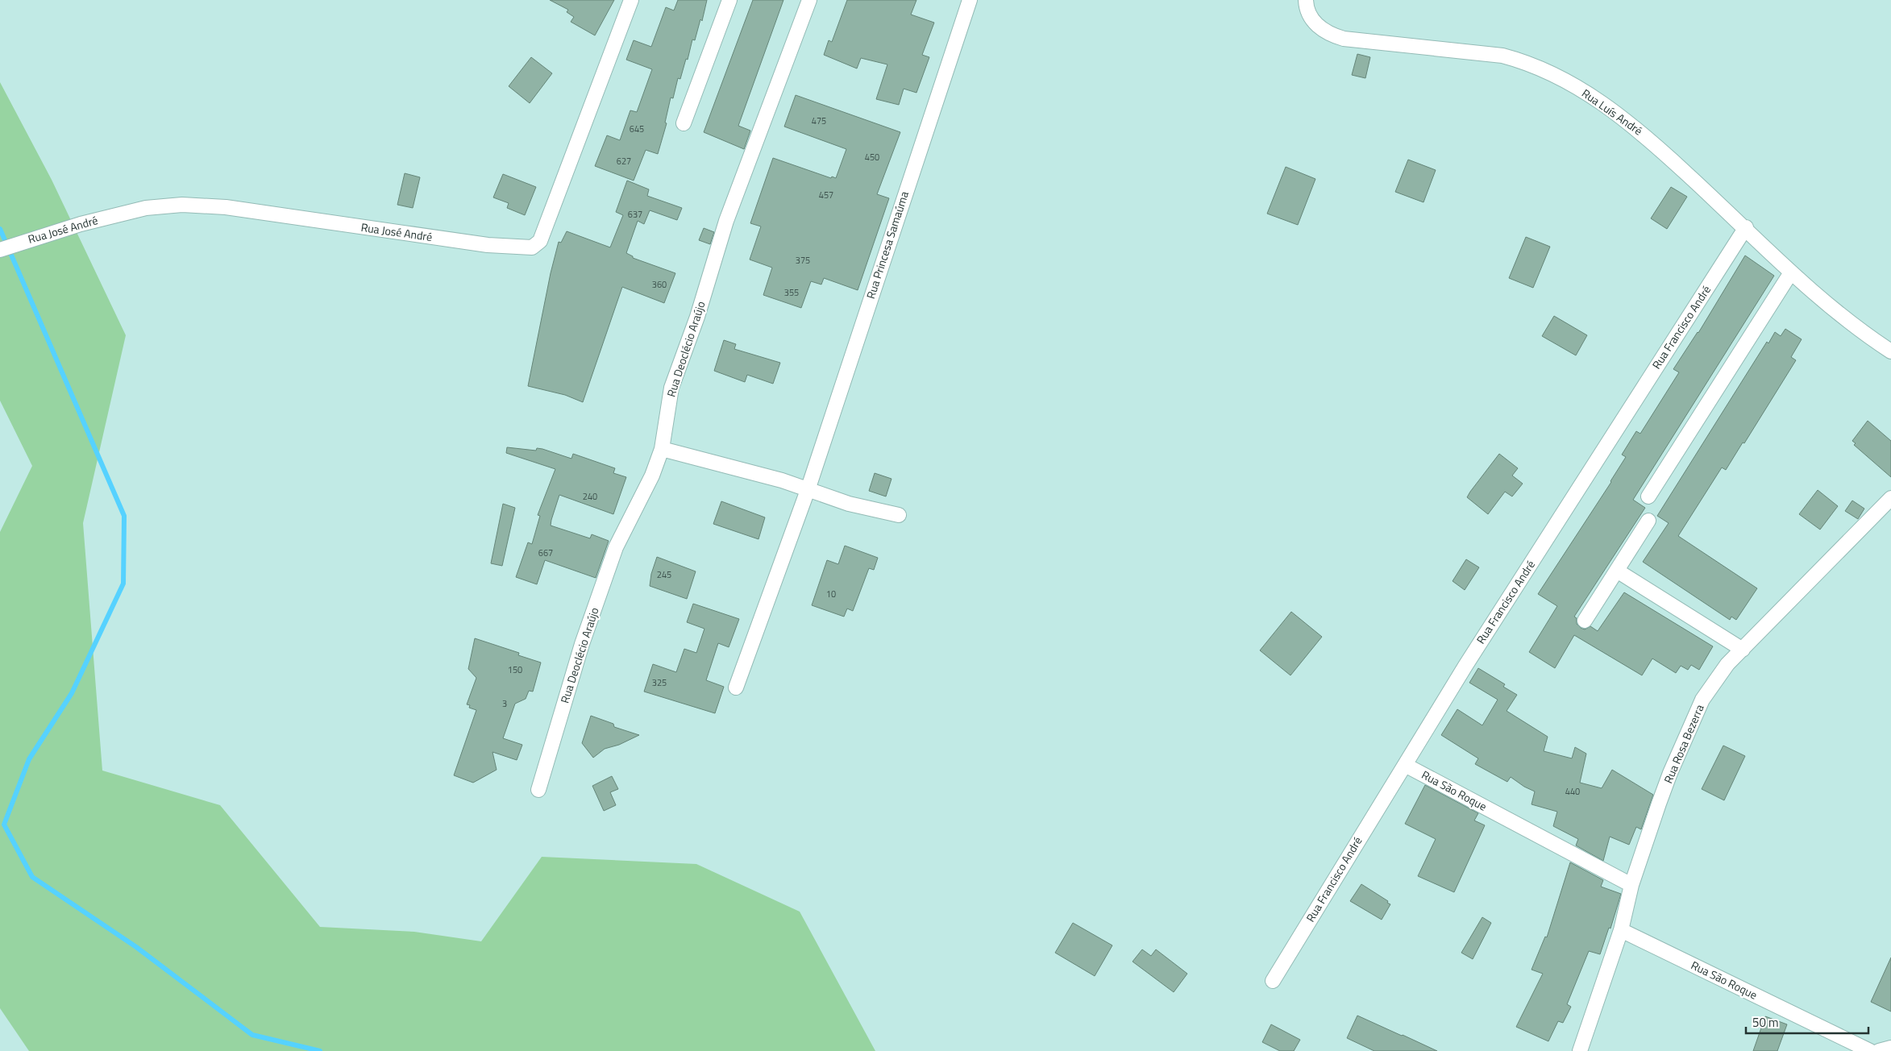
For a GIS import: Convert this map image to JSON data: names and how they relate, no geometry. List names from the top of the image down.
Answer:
{
  "streets": {
    "street": [
      "Rua Luís André",
      "Rua José André",
      "Rua Princesa Samaúma",
      "Rua Francisco André",
      "Rua Deoclécio Araújo",
      "Rua Rosa Bezerra",
      "Rua São Roque"
    ]
  },
  "crossings": [
    ["Rua Luís André", "Rua Francisco André"],
    ["Rua Francisco André", "Rua São Roque"],
    ["Rua Rosa Bezerra", "Rua São Roque"]
  ],
  "house_numbers": [
    "475",
    "645",
    "450",
    "627",
    "457",
    "637",
    "375",
    "360",
    "355",
    "240",
    "667",
    "245",
    "10",
    "150",
    "325",
    "3",
    "440"
  ],
  "scale_bar": "50 m"
}
